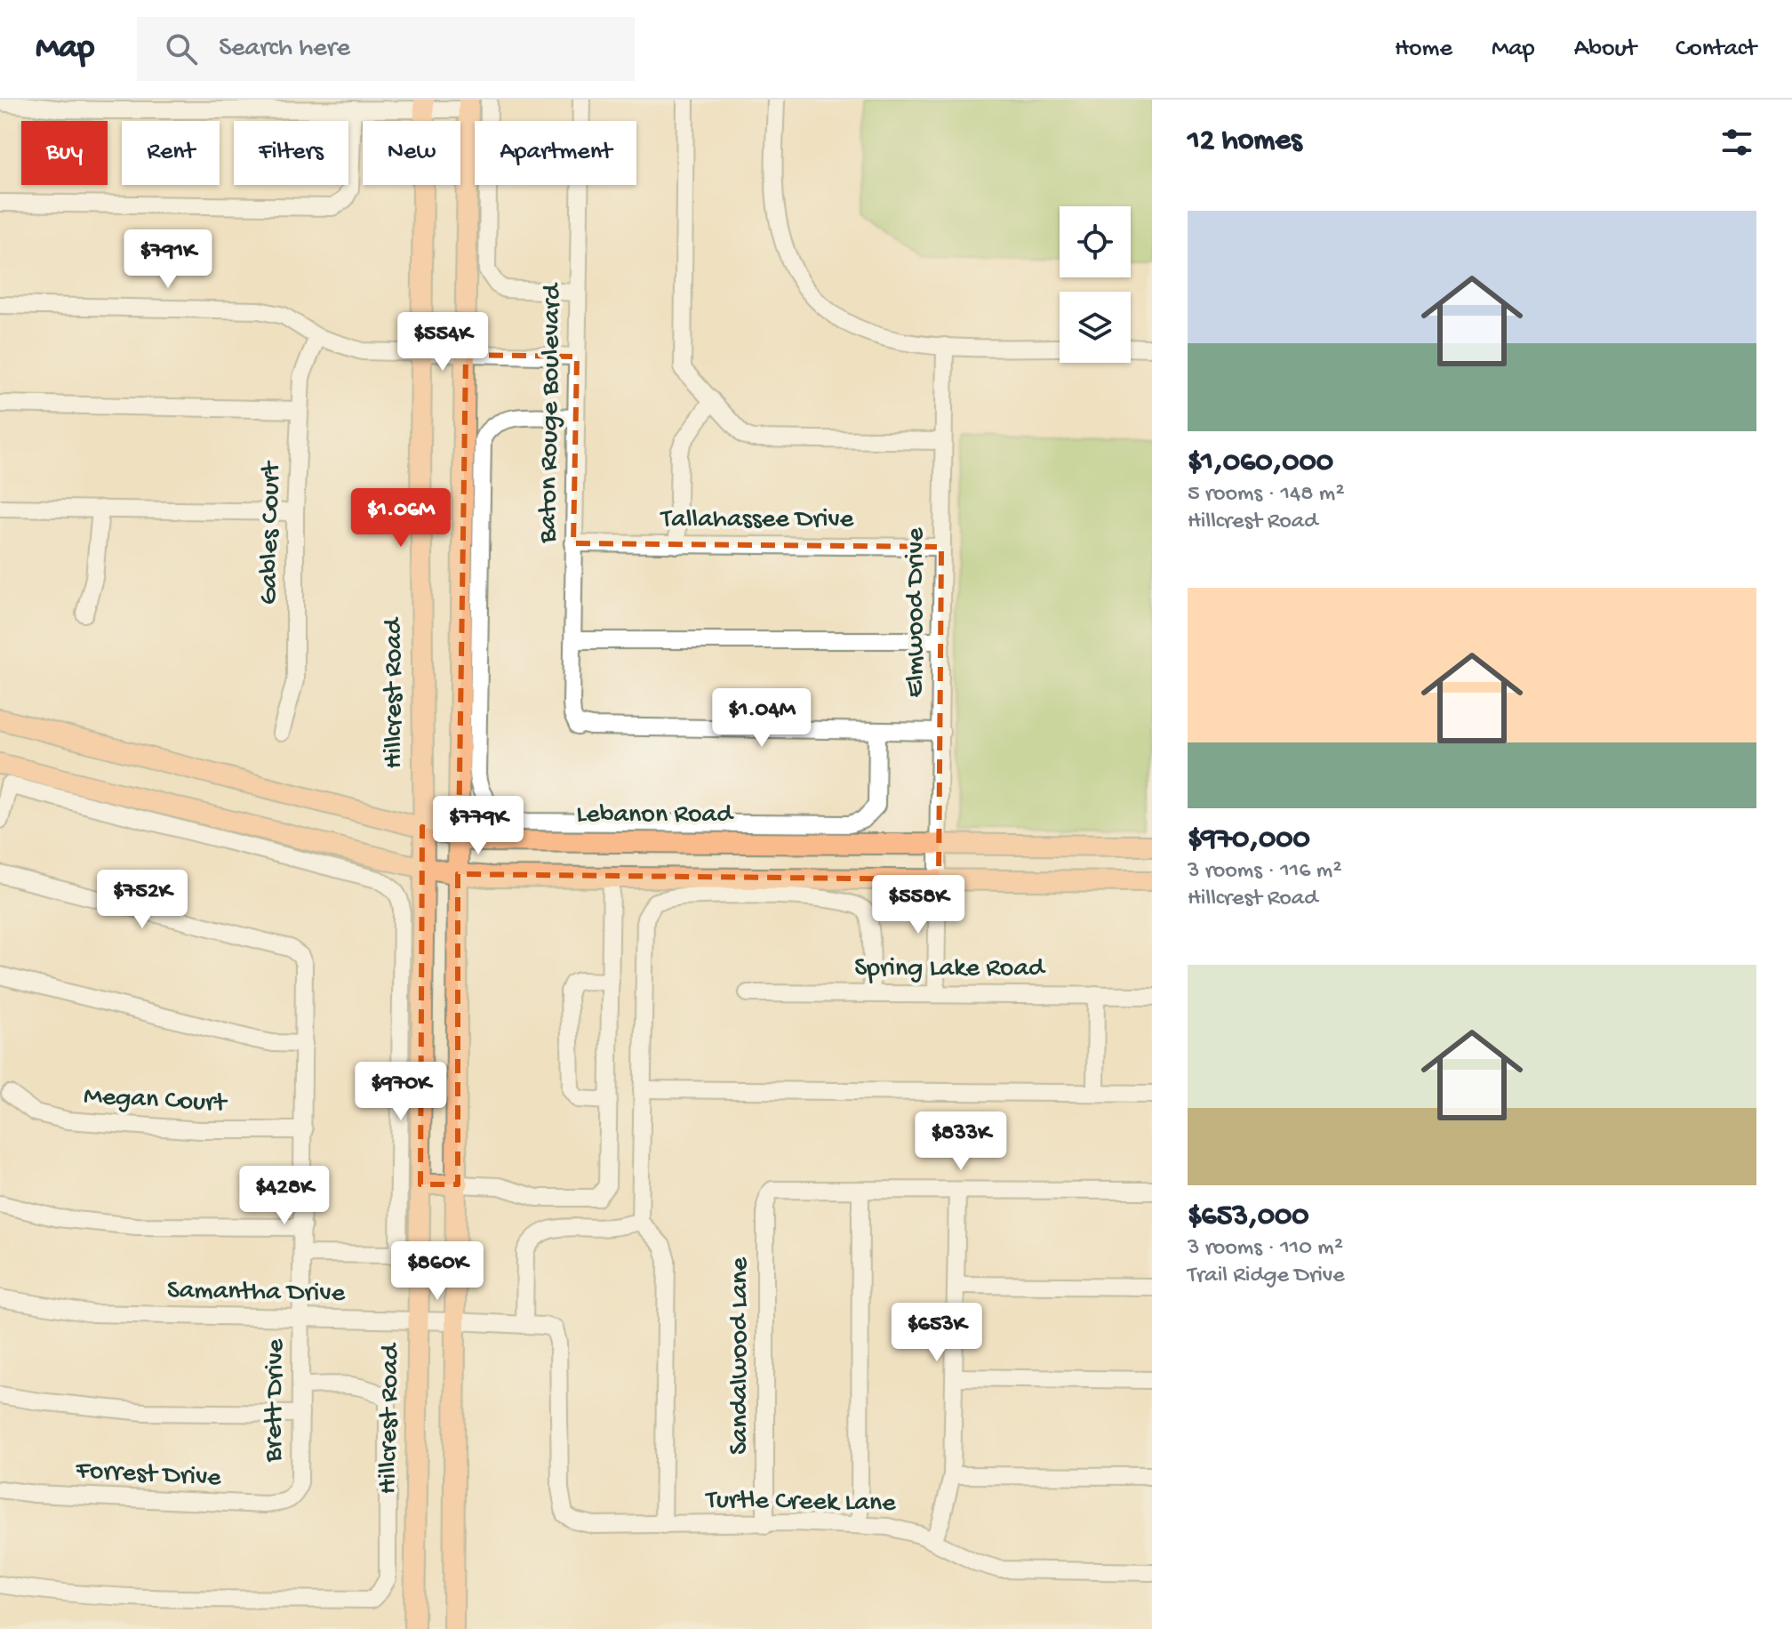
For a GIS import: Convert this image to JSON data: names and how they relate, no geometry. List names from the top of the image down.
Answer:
{
  "streets": {
    "main road": ["Hillcrest Road", "Lebanon Road"],
    "street": [
      "Baton Rouge Boulevard",
      "Tallahassee Drive",
      "Gables Court",
      "Elmwood Drive",
      "Spring Lake Road",
      "Megan Court",
      "Samantha Drive",
      "Sandalwood Lane",
      "Brett Drive",
      "Forrest Drive",
      "Turtle Creek Lane"
    ]
  },
  "crossings": [
    ["Baton Rouge Boulevard", "Tallahassee Drive"],
    ["Tallahassee Drive", "Elmwood Drive"],
    ["Elmwood Drive", "Lebanon Road"],
    ["Elmwood Drive", "Spring Lake Road"],
    ["Hillcrest Road", "Lebanon Road"],
    ["Hillcrest Road", "Samantha Drive"],
    ["Megan Court", "Brett Drive"],
    ["Samantha Drive", "Brett Drive"],
    ["Samantha Drive", "Turtle Creek Lane"],
    ["Sandalwood Lane", "Turtle Creek Lane"],
    ["Brett Drive", "Forrest Drive"]
  ],
  "page": {
    "header": "Map",
    "search": "Search here",
    "nav": [
      "Home",
      "Map",
      "About",
      "Contact"
    ],
    "heading": "12 homes",
    "chip": [
      "Buy",
      "Rent",
      "Filters",
      "New",
      "Apartment"
    ],
    "list": [
      {
        "name": "$1,060,000",
        "note": "5 rooms · 148 m² · Hillcrest Road"
      },
      {
        "name": "$970,000",
        "note": "3 rooms · 116 m² · Hillcrest Road"
      },
      {
        "name": "$653,000",
        "note": "3 rooms · 110 m² · Trail Ridge Drive"
      }
    ],
    "price": [
      "$791K",
      "$554K",
      "$1.06M",
      "$1.04M",
      "$779K",
      "$752K",
      "$558K",
      "$970K",
      "$833K",
      "$428K",
      "$860K",
      "$653K"
    ]
  }
}
